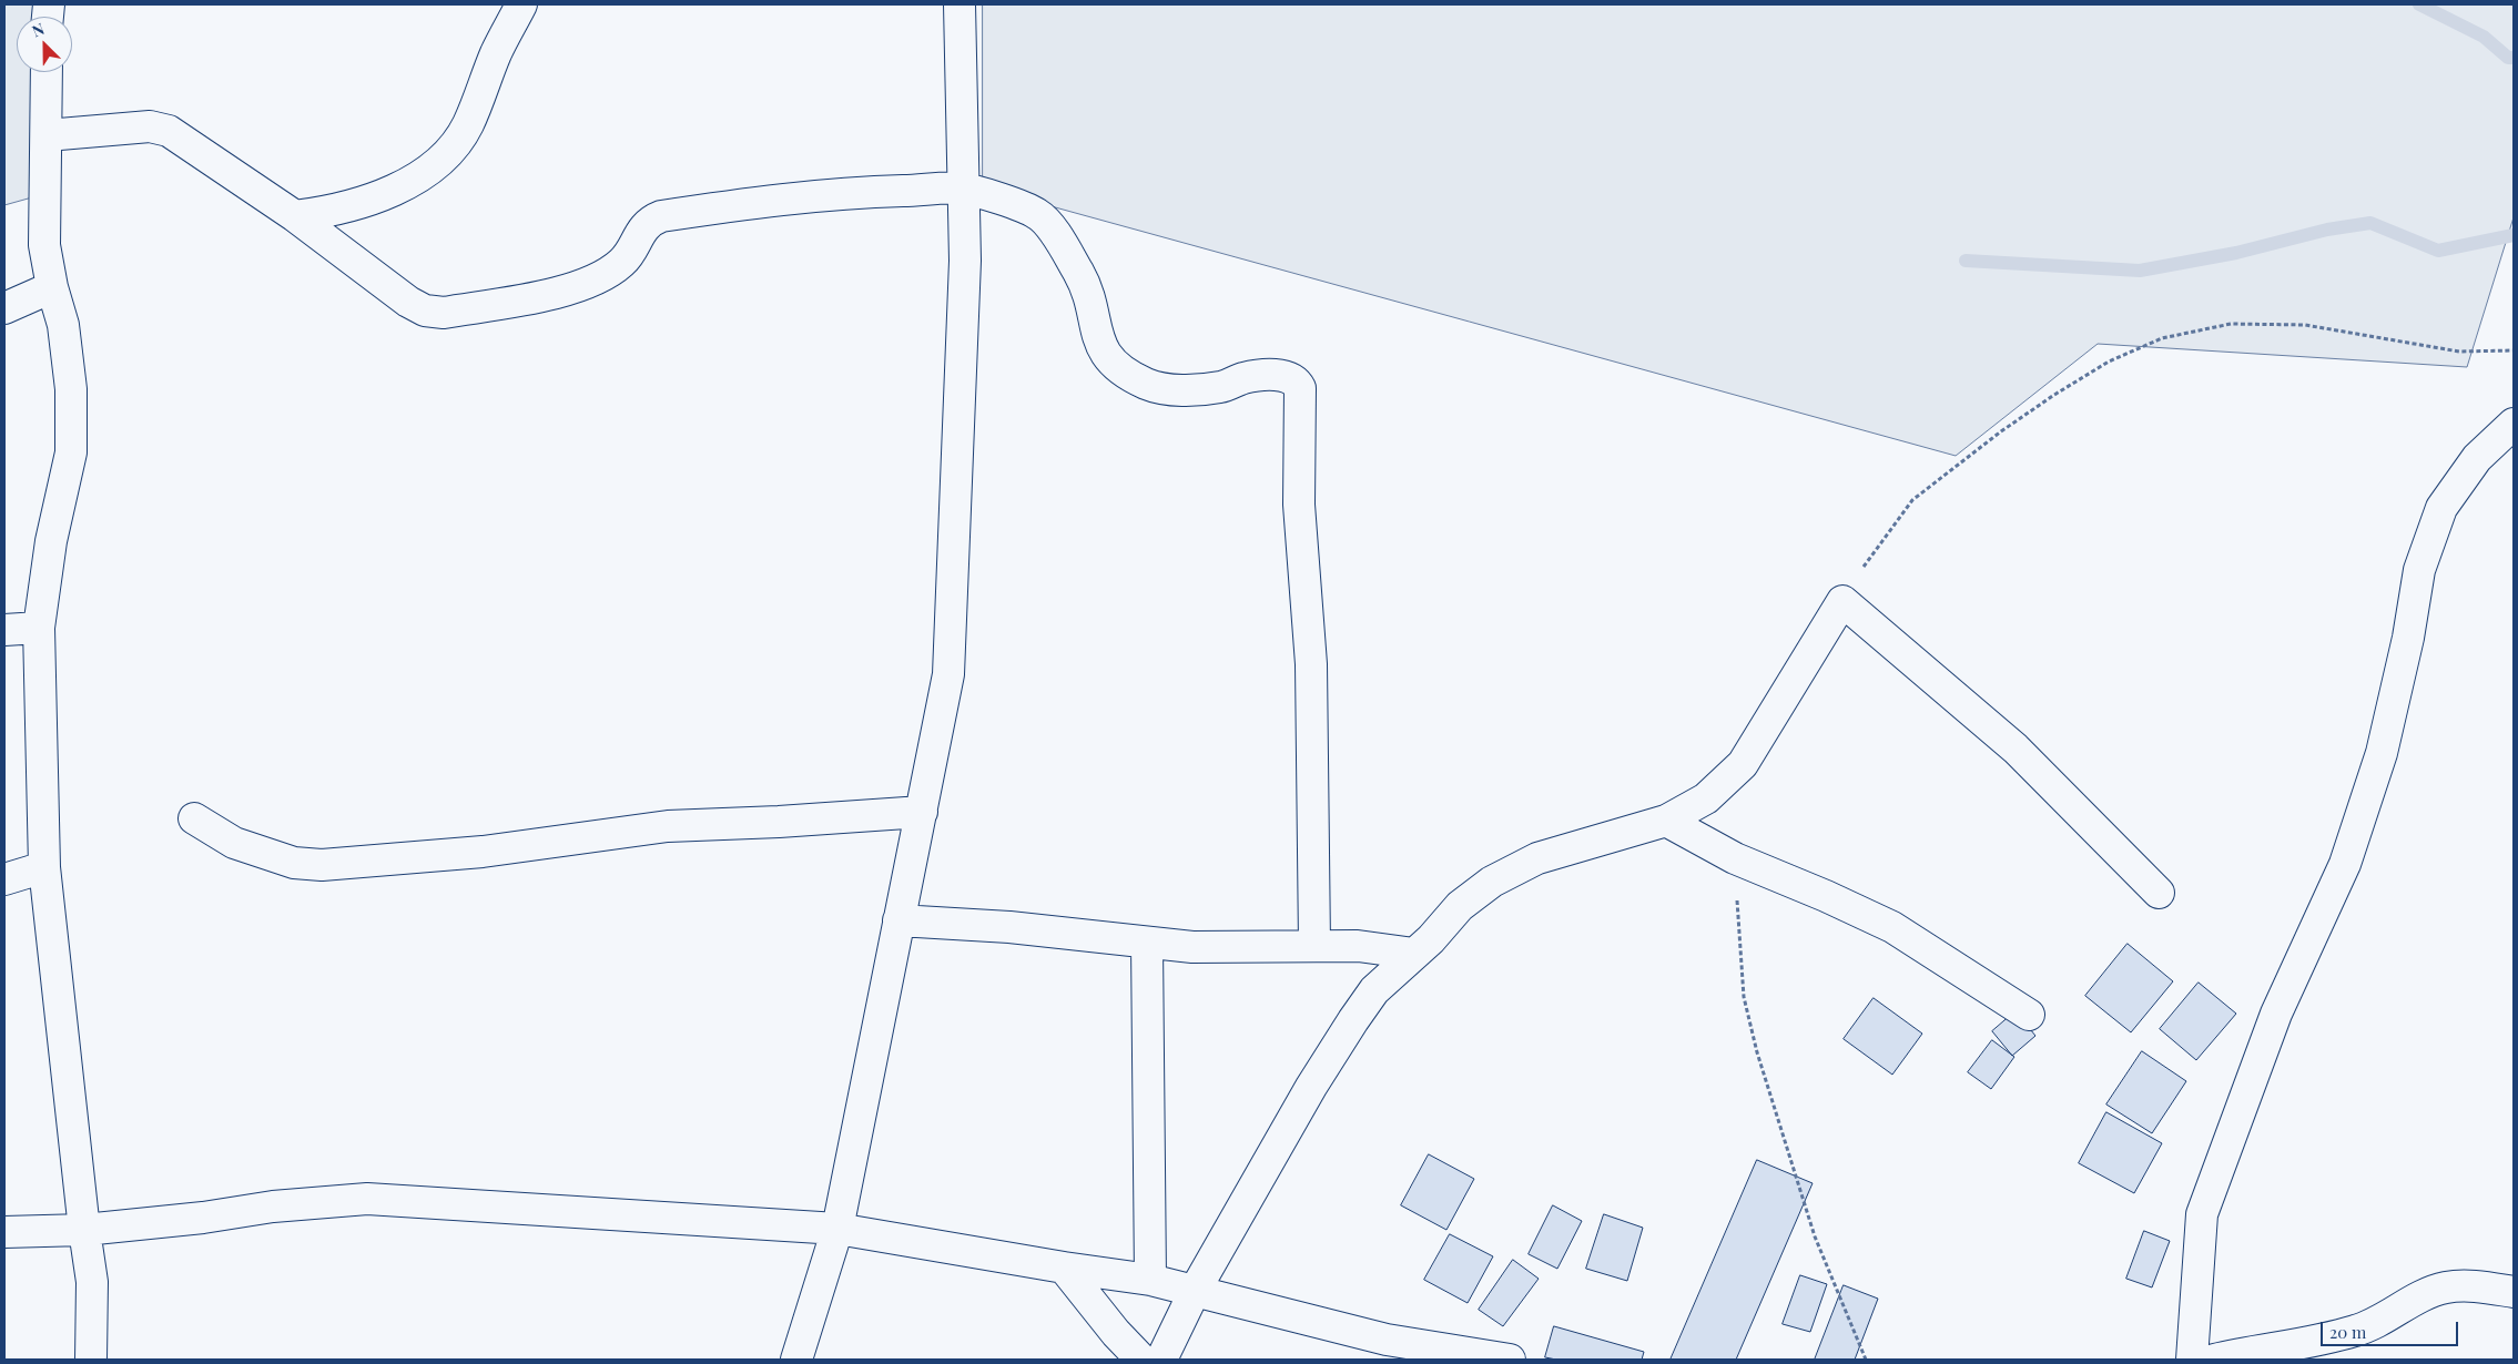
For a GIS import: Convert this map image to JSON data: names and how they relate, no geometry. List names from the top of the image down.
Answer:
{
  "scale_bar": "20 m",
  "north": "top left"
}
